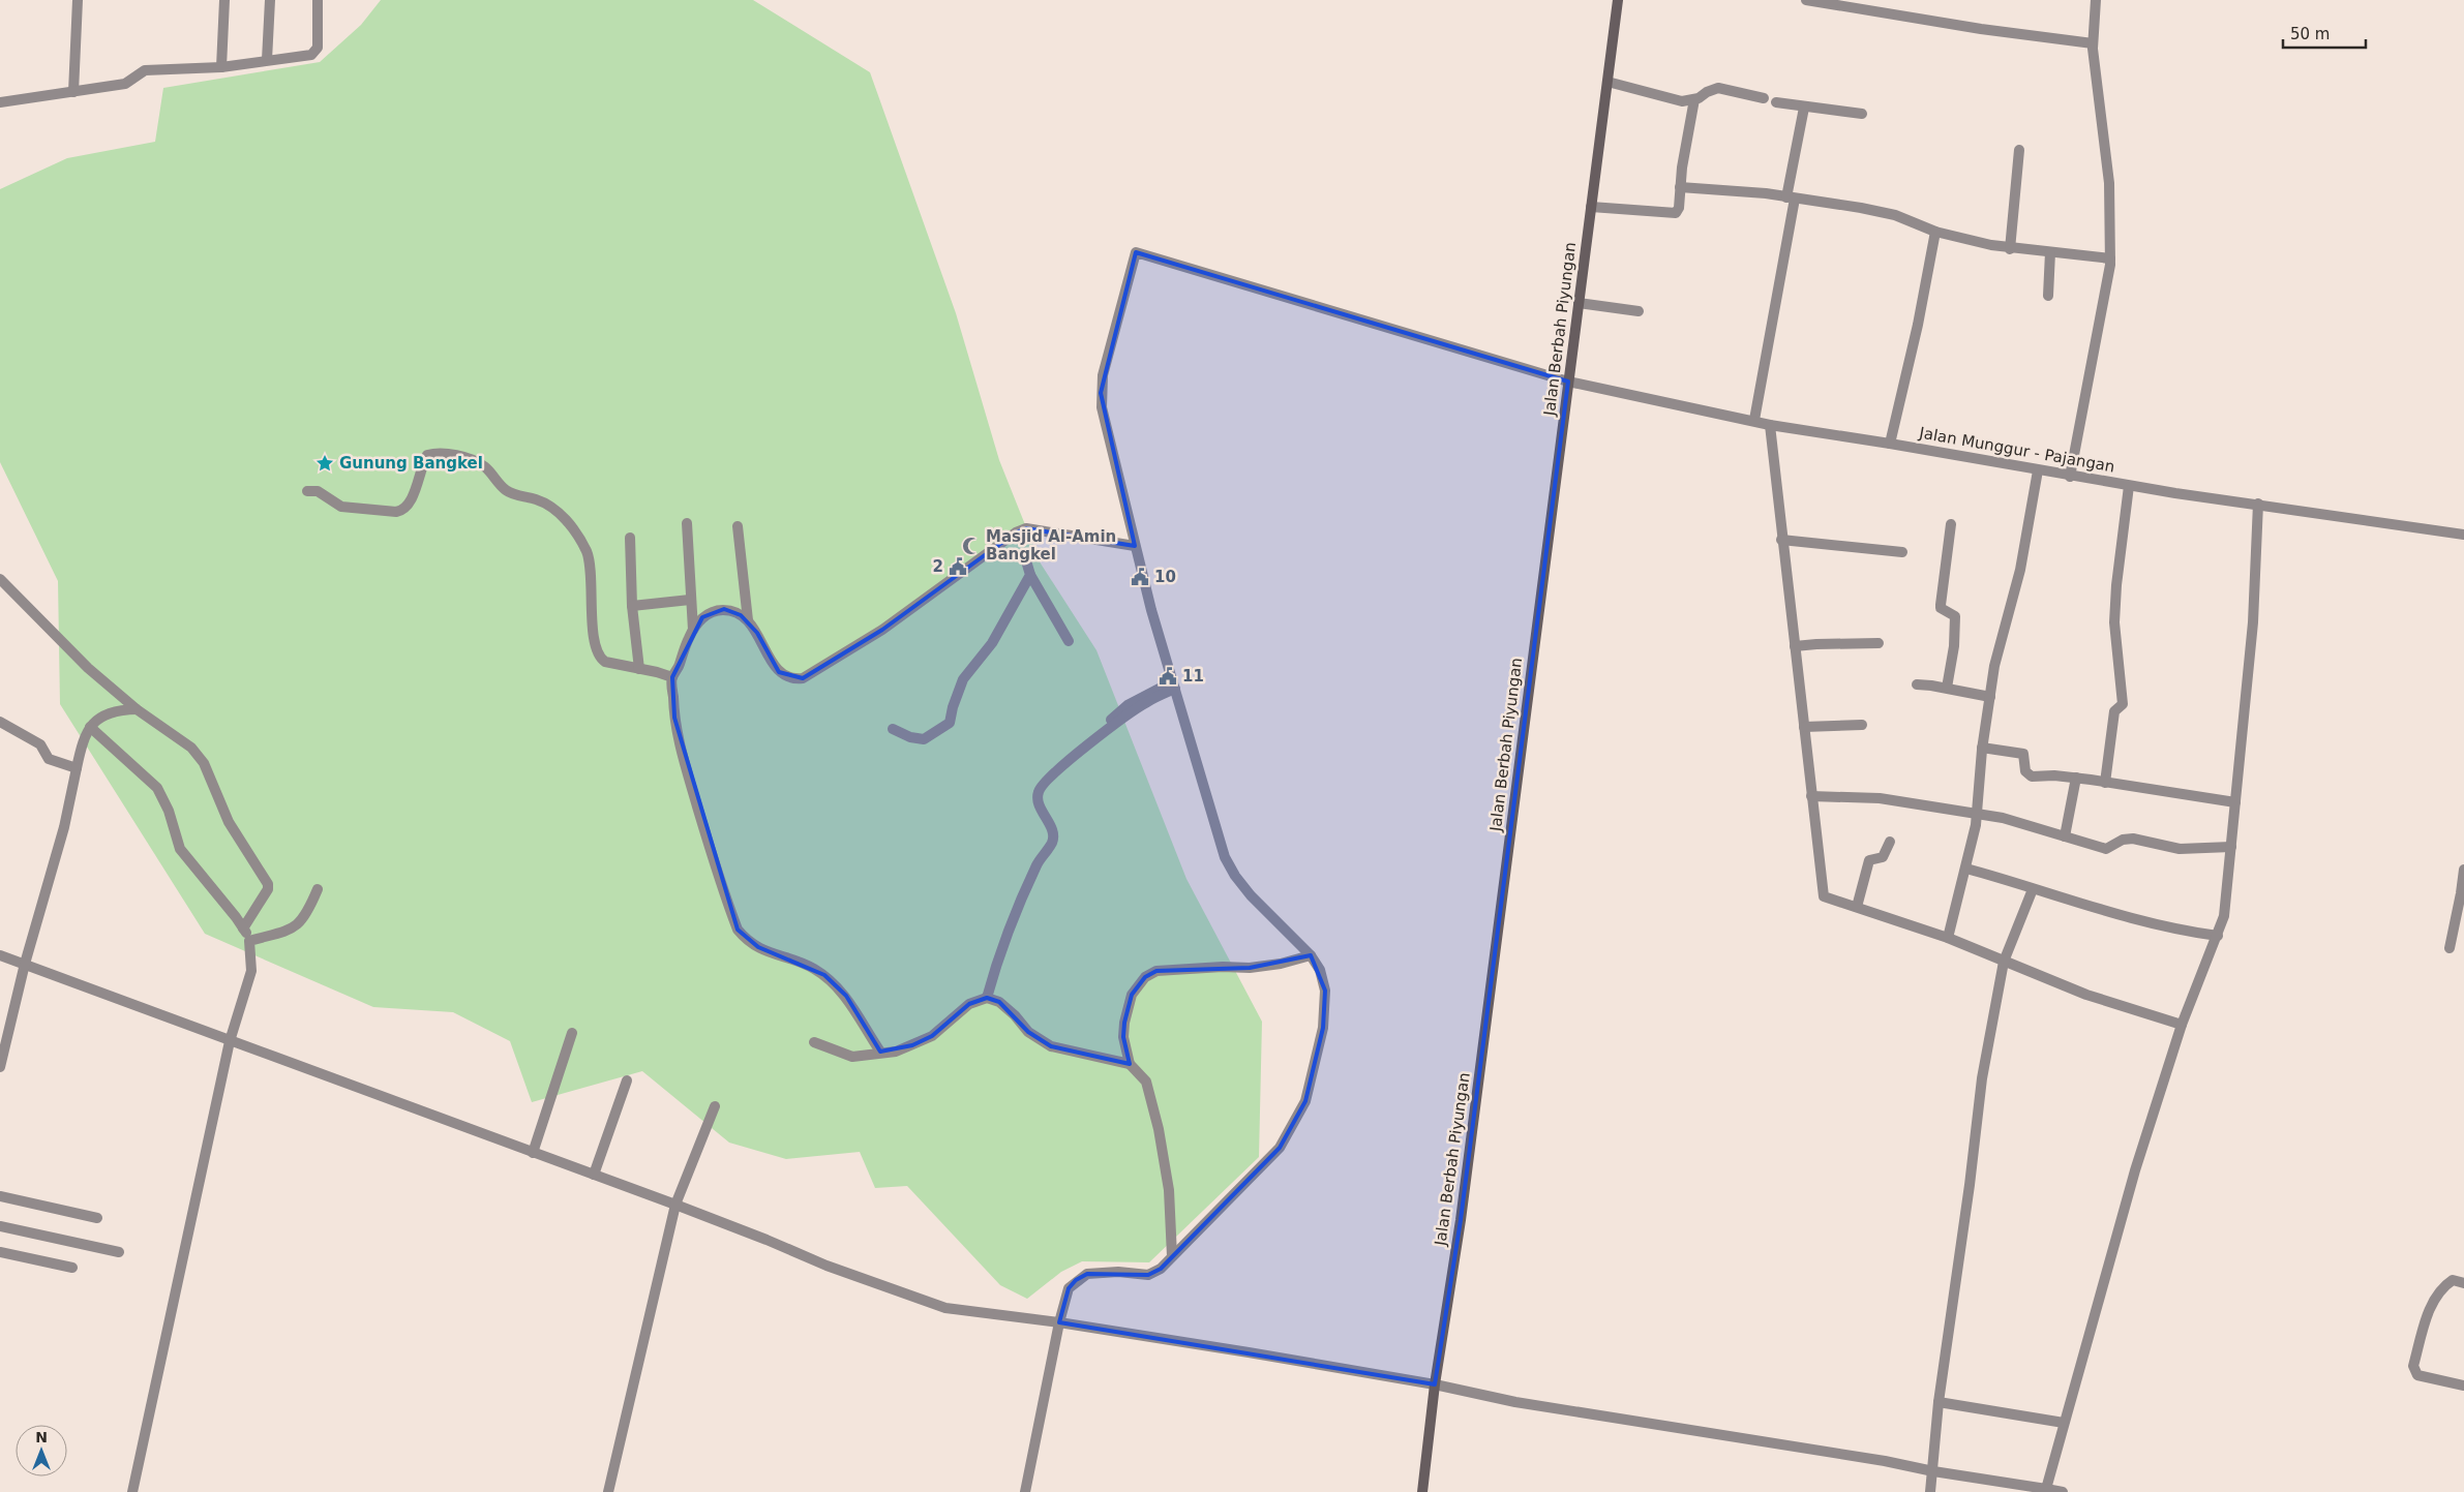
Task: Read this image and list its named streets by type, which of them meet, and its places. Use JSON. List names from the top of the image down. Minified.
{"streets":{"street":["Jalan Berbah Piyungan","Jalan Munggur - Pajangan"]},"crossings":[["Jalan Berbah Piyungan","Jalan Munggur - Pajangan"]],"places":{"place":["Gunung Bangkel"],"mosque":["Masjid Al-Amin Bangkel"],"public building":["2","10","11"]},"scale_bar":"50 m","north":"top"}
